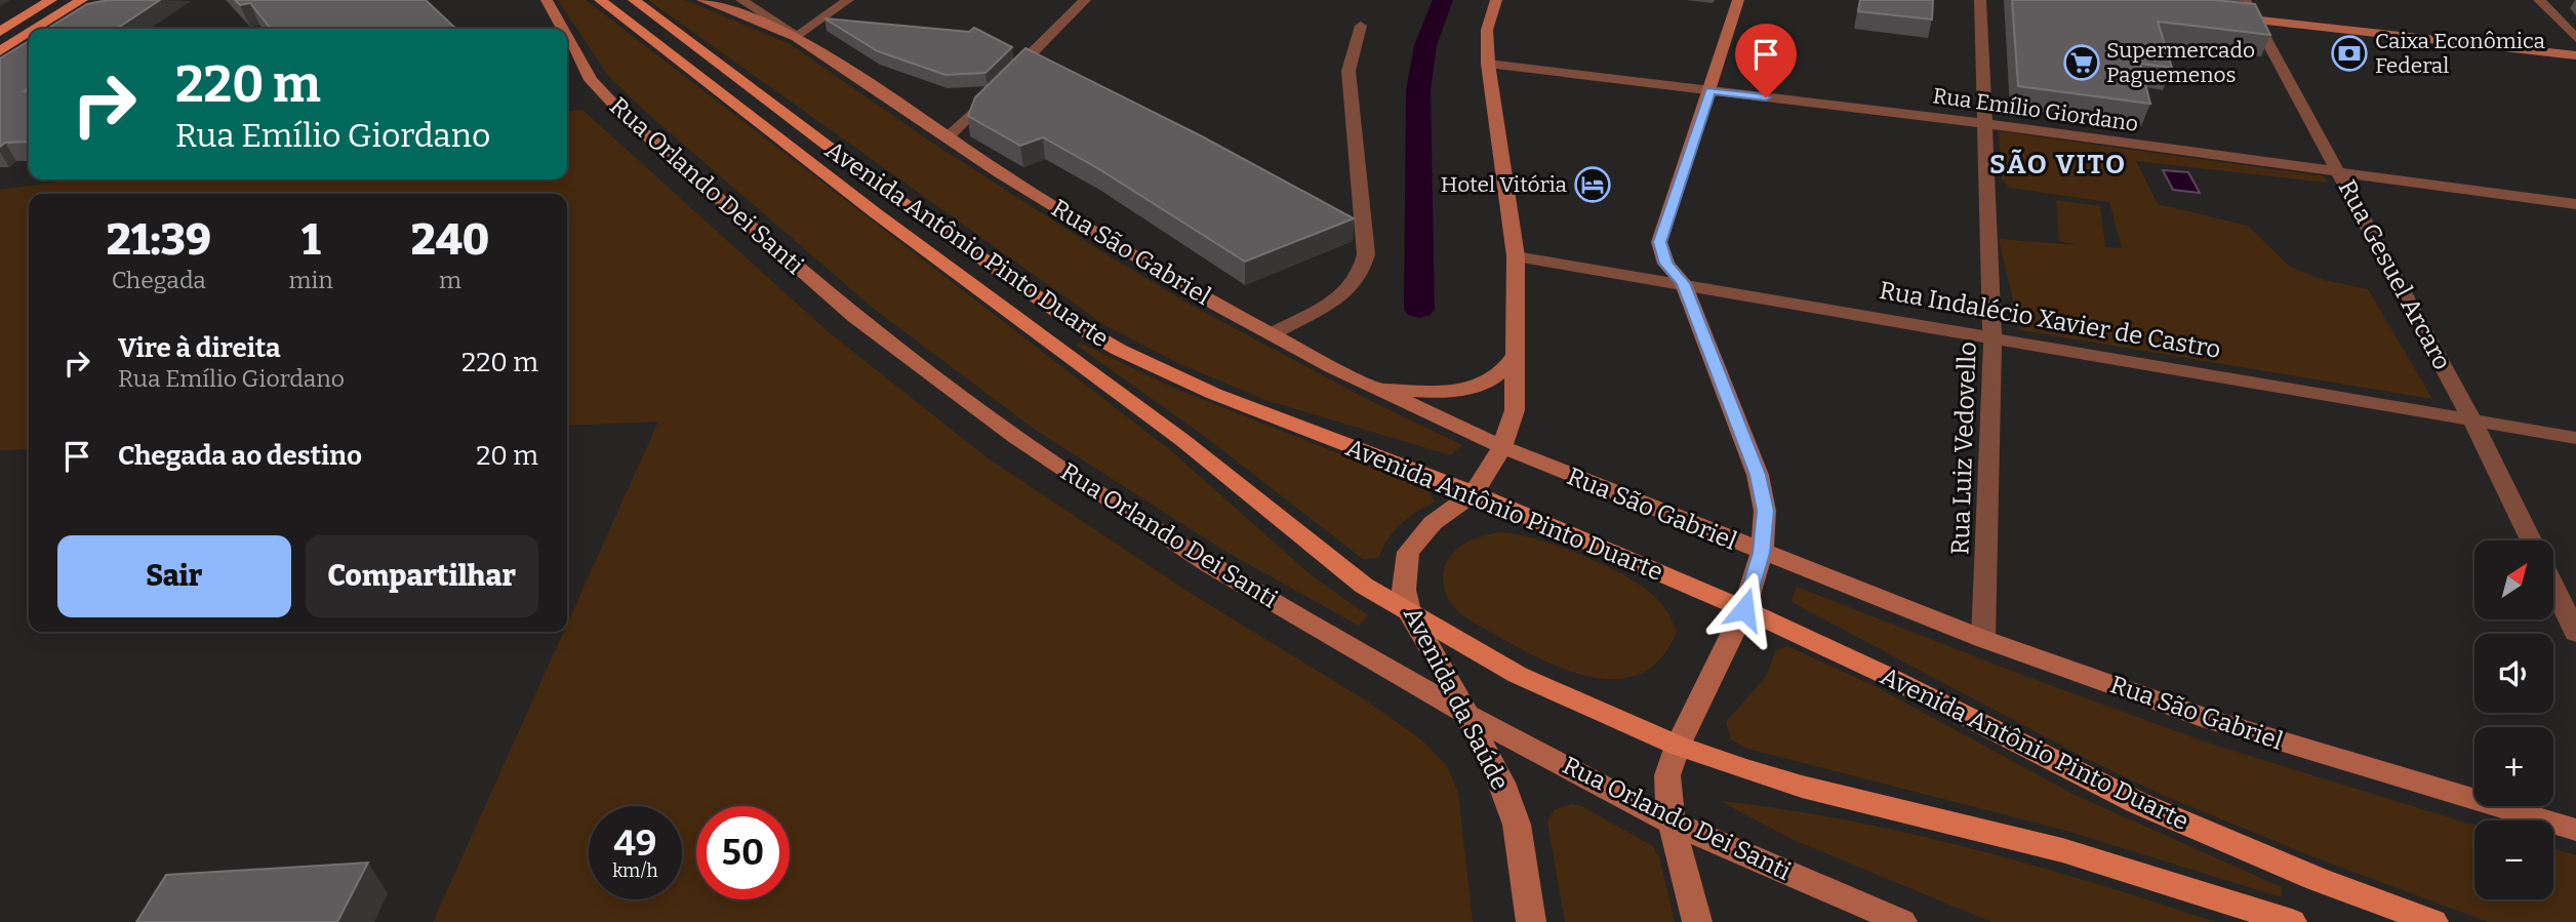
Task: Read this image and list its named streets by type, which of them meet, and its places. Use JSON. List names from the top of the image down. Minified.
{"streets":{"main road":["Rua Orlando Dei Santi","Avenida Antônio Pinto Duarte","Rua São Gabriel","Avenida da Saúde"],"street":["Rua Emílio Giordano","Rua Gesuel Arcaro","Rua Indalécio Xavier de Castro","Rua Luiz Vedovello"]},"crossings":[["Rua Emílio Giordano","Rua Gesuel Arcaro"],["Rua Emílio Giordano","Rua Luiz Vedovello"],["Rua Emílio Giordano","Avenida da Saúde"],["Rua Orlando Dei Santi","Avenida da Saúde"],["Avenida Antônio Pinto Duarte","Avenida da Saúde"],["Rua São Gabriel","Rua Luiz Vedovello"],["Rua São Gabriel","Avenida da Saúde"],["Rua Gesuel Arcaro","Rua Indalécio Xavier de Castro"],["Rua Indalécio Xavier de Castro","Rua Luiz Vedovello"],["Rua Indalécio Xavier de Castro","Avenida da Saúde"]],"districts":["SÃO VITO"],"places":{"bank":["Caixa Econômica Federal"],"supermarket":["Supermercado Paguemenos"],"hotel":["Hotel Vitória"]},"north":"top right","page":{"turn":["220 m","Rua Emílio Giordano"],"eta":["21:39","Chegada","1","min","240","m"],"list":[{"name":"Vire à direita","note":"Rua Emílio Giordano","value":"220 m"},{"name":"Chegada ao destino","value":"20 m"}],"buttons":["Sair","Compartilhar"],"map_buttons":["+","−"],"speed":"49 km/h","limit":"50"}}
